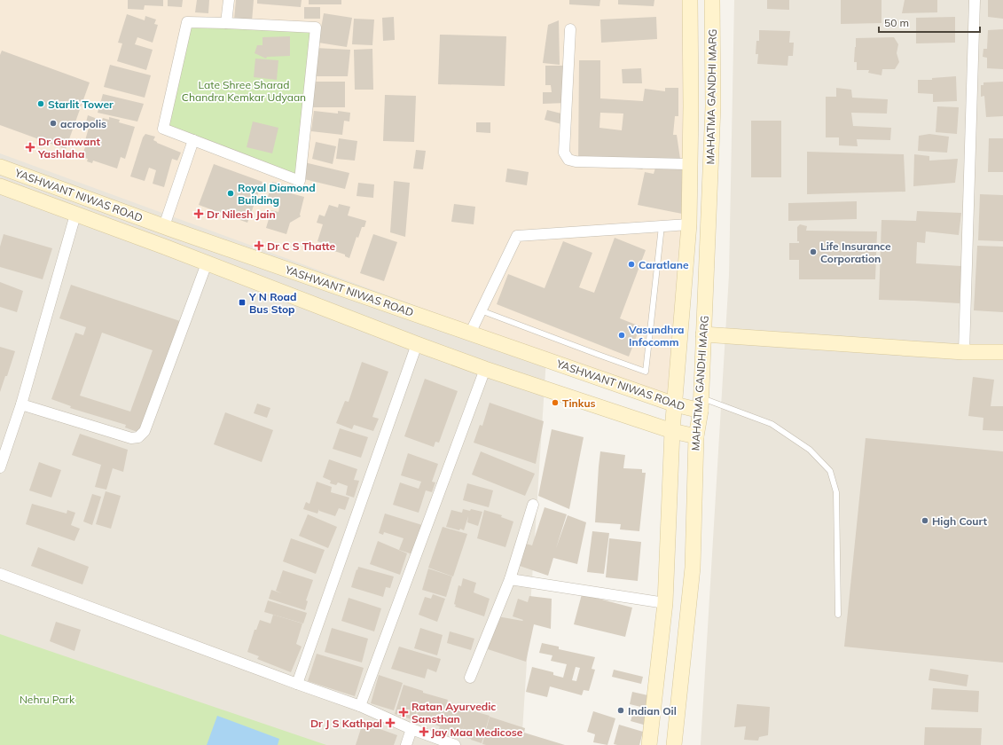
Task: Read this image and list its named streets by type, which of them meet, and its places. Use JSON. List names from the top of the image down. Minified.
{"streets":{"main road":["MAHATMA GANDHI MARG","YASHWANT NIWAS ROAD"]},"crossings":[["MAHATMA GANDHI MARG","YASHWANT NIWAS ROAD"]],"parks":["Late Shree Sharad Chandra Kemkar Udyaan","Nehru Park"],"places":{"other":["Starlit Tower","acropolis","Royal Diamond Building","Life Insurance Corporation","Caratlane","Vasundhra Infocomm","Tinkus","High Court","Indian Oil"],"health":["Dr Gunwant Yashlaha","Dr Nilesh Jain","Dr C S Thatte","Ratan Ayurvedic Sansthan","Dr J S Kathpal","Jay Maa Medicose"],"transit":["Y N Road Bus Stop"]},"scale_bar":"50 m"}
